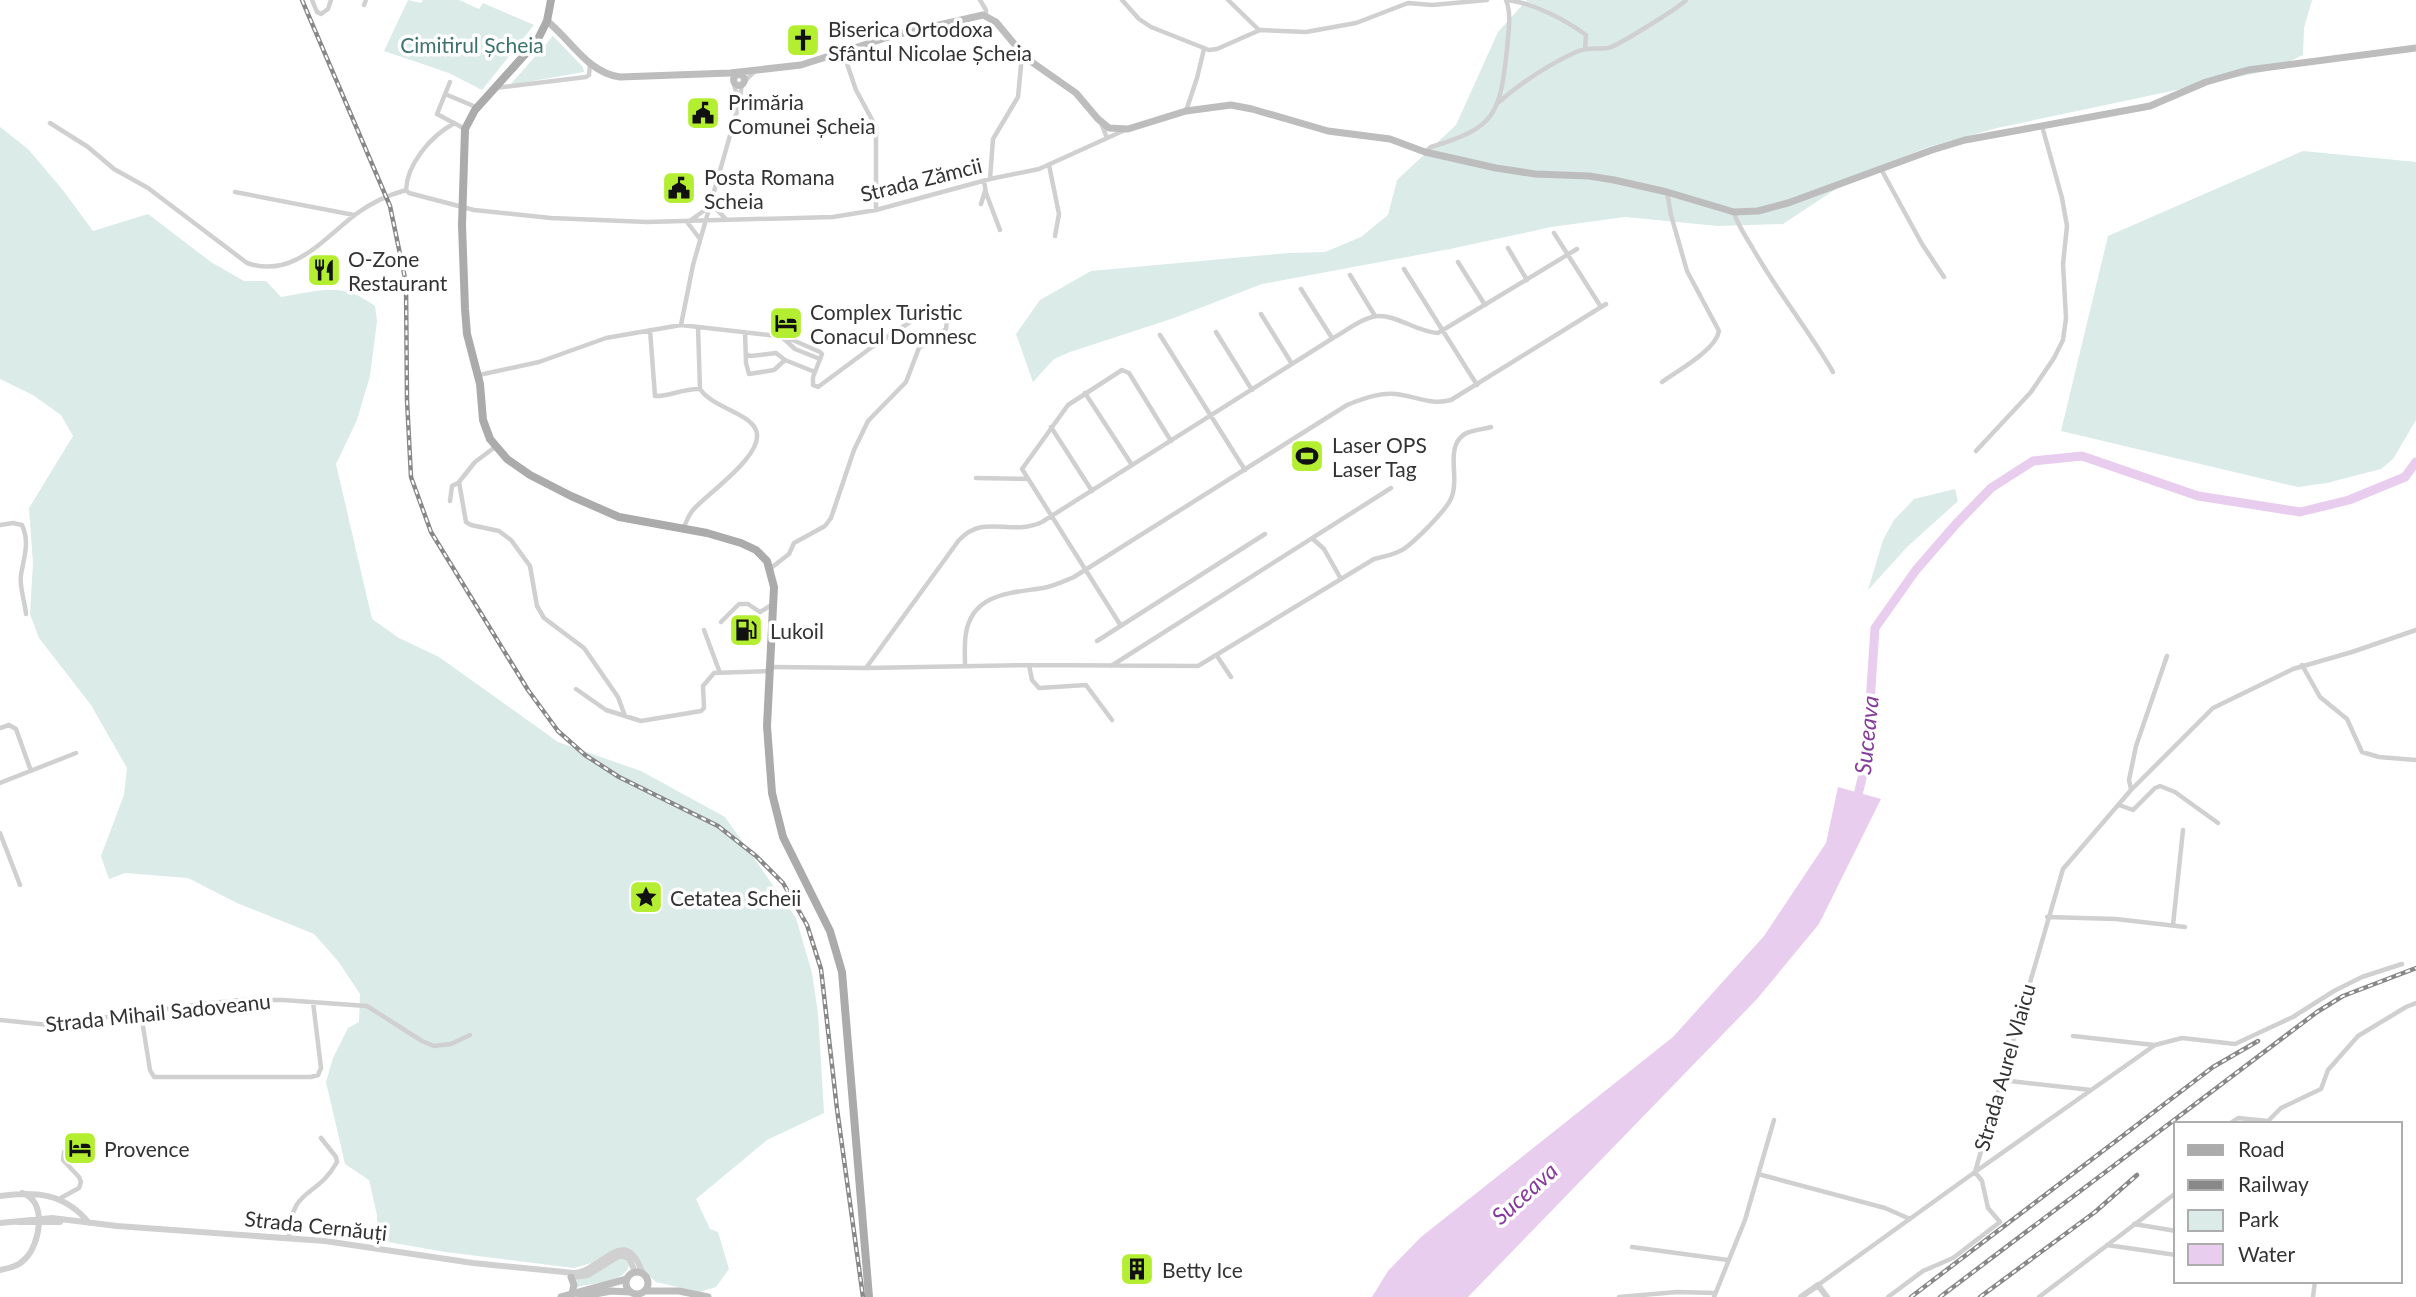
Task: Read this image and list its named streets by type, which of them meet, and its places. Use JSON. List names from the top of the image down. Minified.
{"streets":{"main road":["Strada Zămcii","Strada Cernăuți"],"street":["Strada Mihail Sadoveanu","Strada Aurel Vlaicu"]},"water":["Suceava"],"parks":["Cimitirul Șcheia"],"places":{"church":["Biserica Ortodoxa Sfântul Nicolae Șcheia"],"public building":["Primăria Comunei Șcheia","Posta Romana Scheia"],"restaurant":["O-Zone Restaurant"],"hotel":["Complex Turistic Conacul Domnesc","Provence"],"sports":["Laser OPS Laser Tag"],"fuel station":["Lukoil"],"place":["Cetatea Scheii"],"building":["Betty Ice"]},"legend":["Road","Railway","Park","Water"]}
